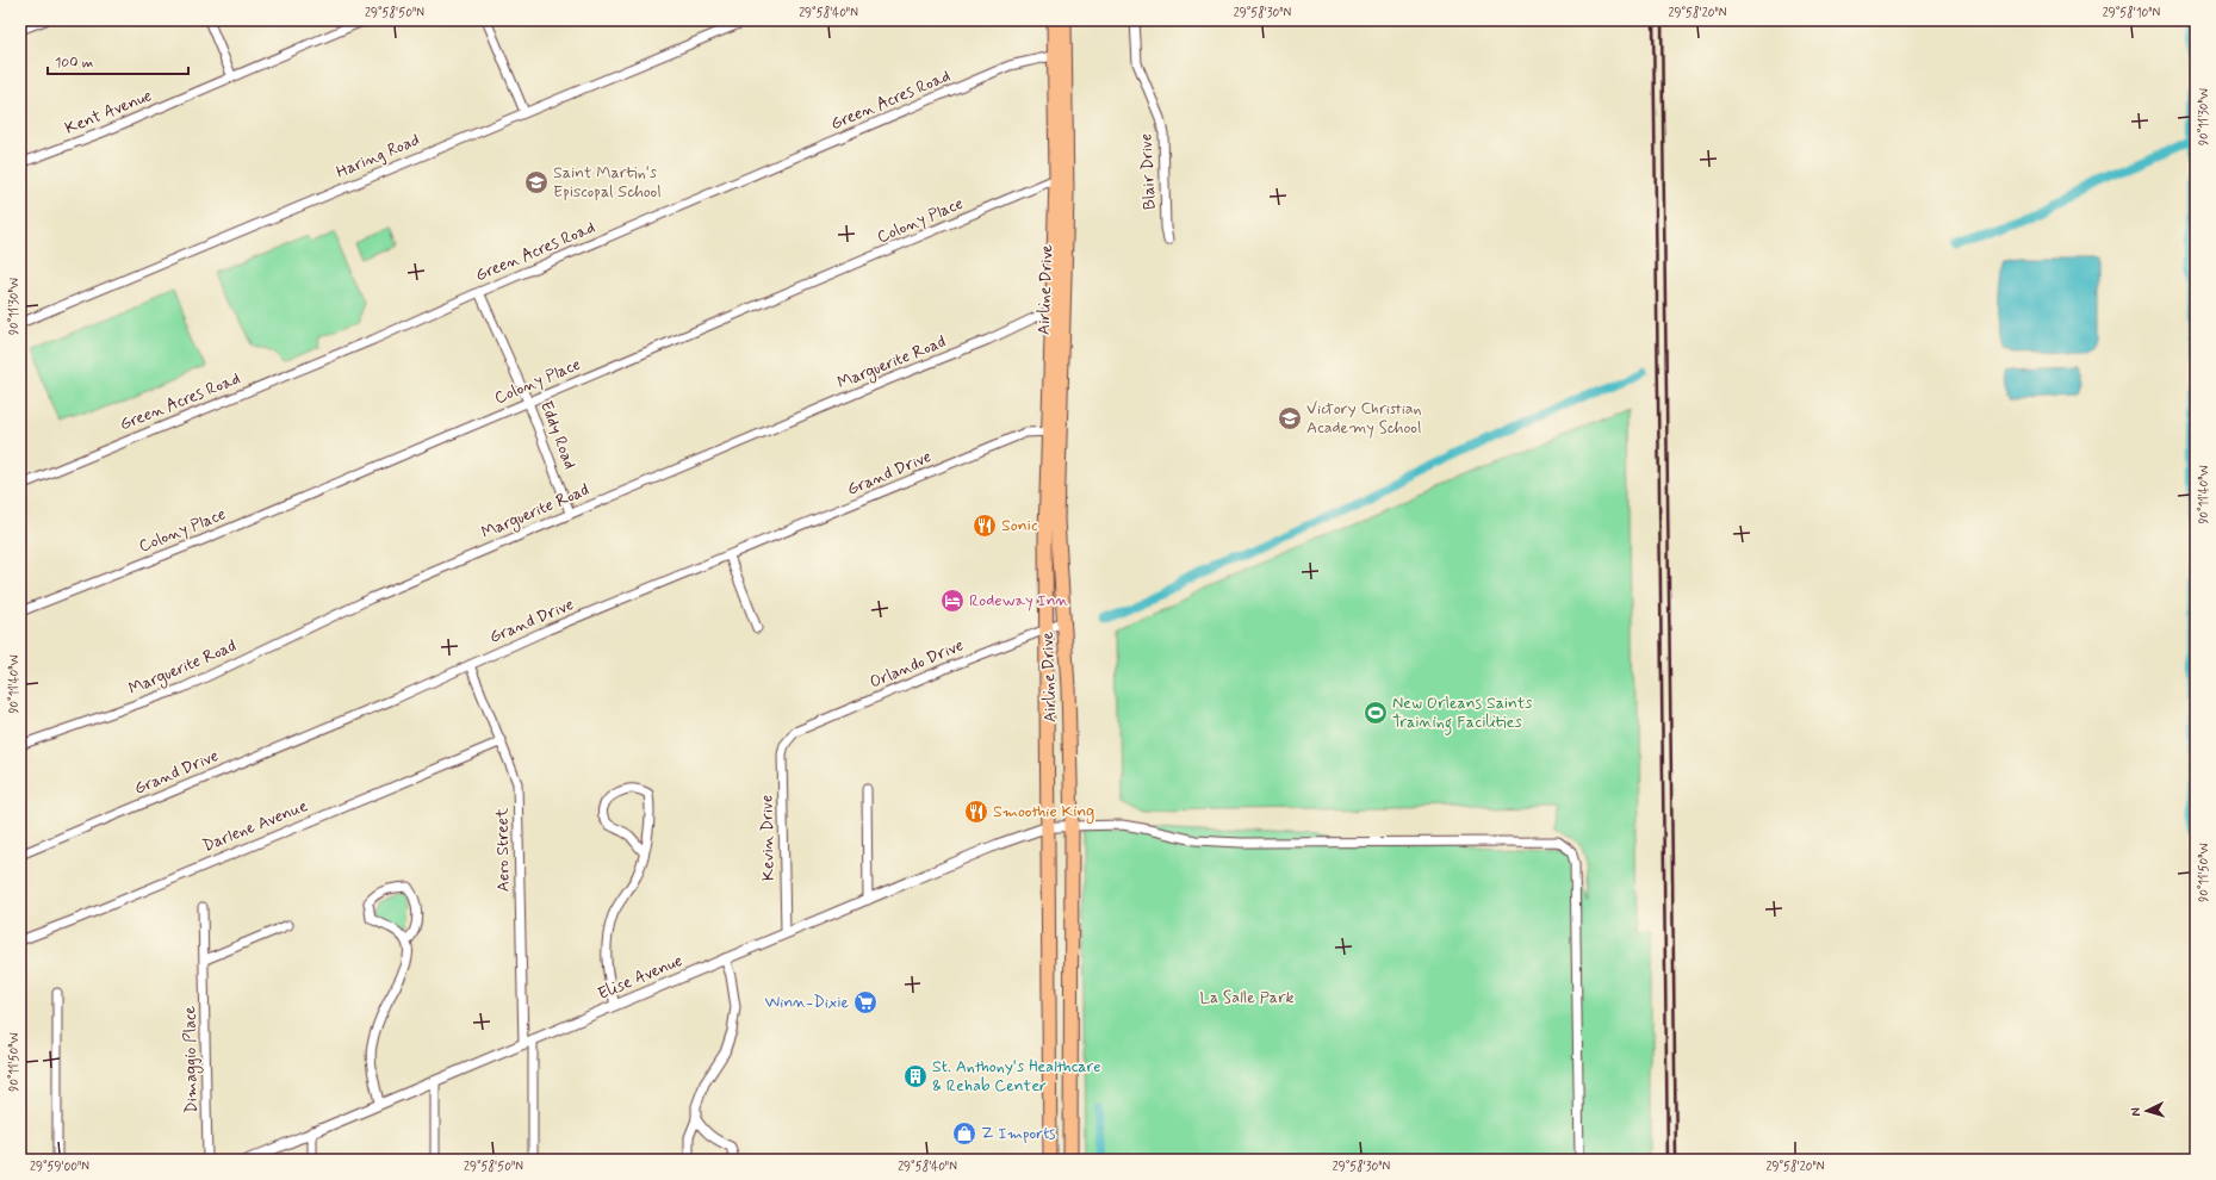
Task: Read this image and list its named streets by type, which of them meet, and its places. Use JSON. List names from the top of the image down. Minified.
{"streets":{"highway":["Airline Drive"],"street":["Green Acres Road","Kent Avenue","Haring Road","Blair Drive","Colony Place","Marguerite Road","Eddy Road","Grand Drive","Orlando Drive","Darlene Avenue","Kevin Drive","Aero Street","Elise Avenue","Dimaggio Place"]},"crossings":[["Green Acres Road","Airline Drive"],["Green Acres Road","Eddy Road"],["Colony Place","Airline Drive"],["Colony Place","Eddy Road"],["Airline Drive","Marguerite Road"],["Airline Drive","Grand Drive"],["Airline Drive","Orlando Drive"],["Airline Drive","Elise Avenue"],["Marguerite Road","Eddy Road"],["Grand Drive","Aero Street"],["Orlando Drive","Kevin Drive"],["Darlene Avenue","Aero Street"],["Kevin Drive","Elise Avenue"],["Aero Street","Elise Avenue"]],"parks":["La Salle Park"],"places":{"school or university":["Saint Martin's Episcopal School","Victory Christian Academy School"],"restaurant":["Sonic","Smoothie King"],"hotel":["Rodeway Inn"],"sports":["New Orleans Saints Training Facilities"],"supermarket":["Winn-Dixie"],"building":["St. Anthony's Healthcare & Rehab Center"],"shop":["Z Imports"]},"scale_bar":"100 m","north":"left","coordinates":["29°58'50\"N","29°58'40\"N","29°58'30\"N","29°58'20\"N","29°58'10\"N","90°11'30\"W","90°11'40\"W","90°11'50\"W","29°59'00\"N"]}
